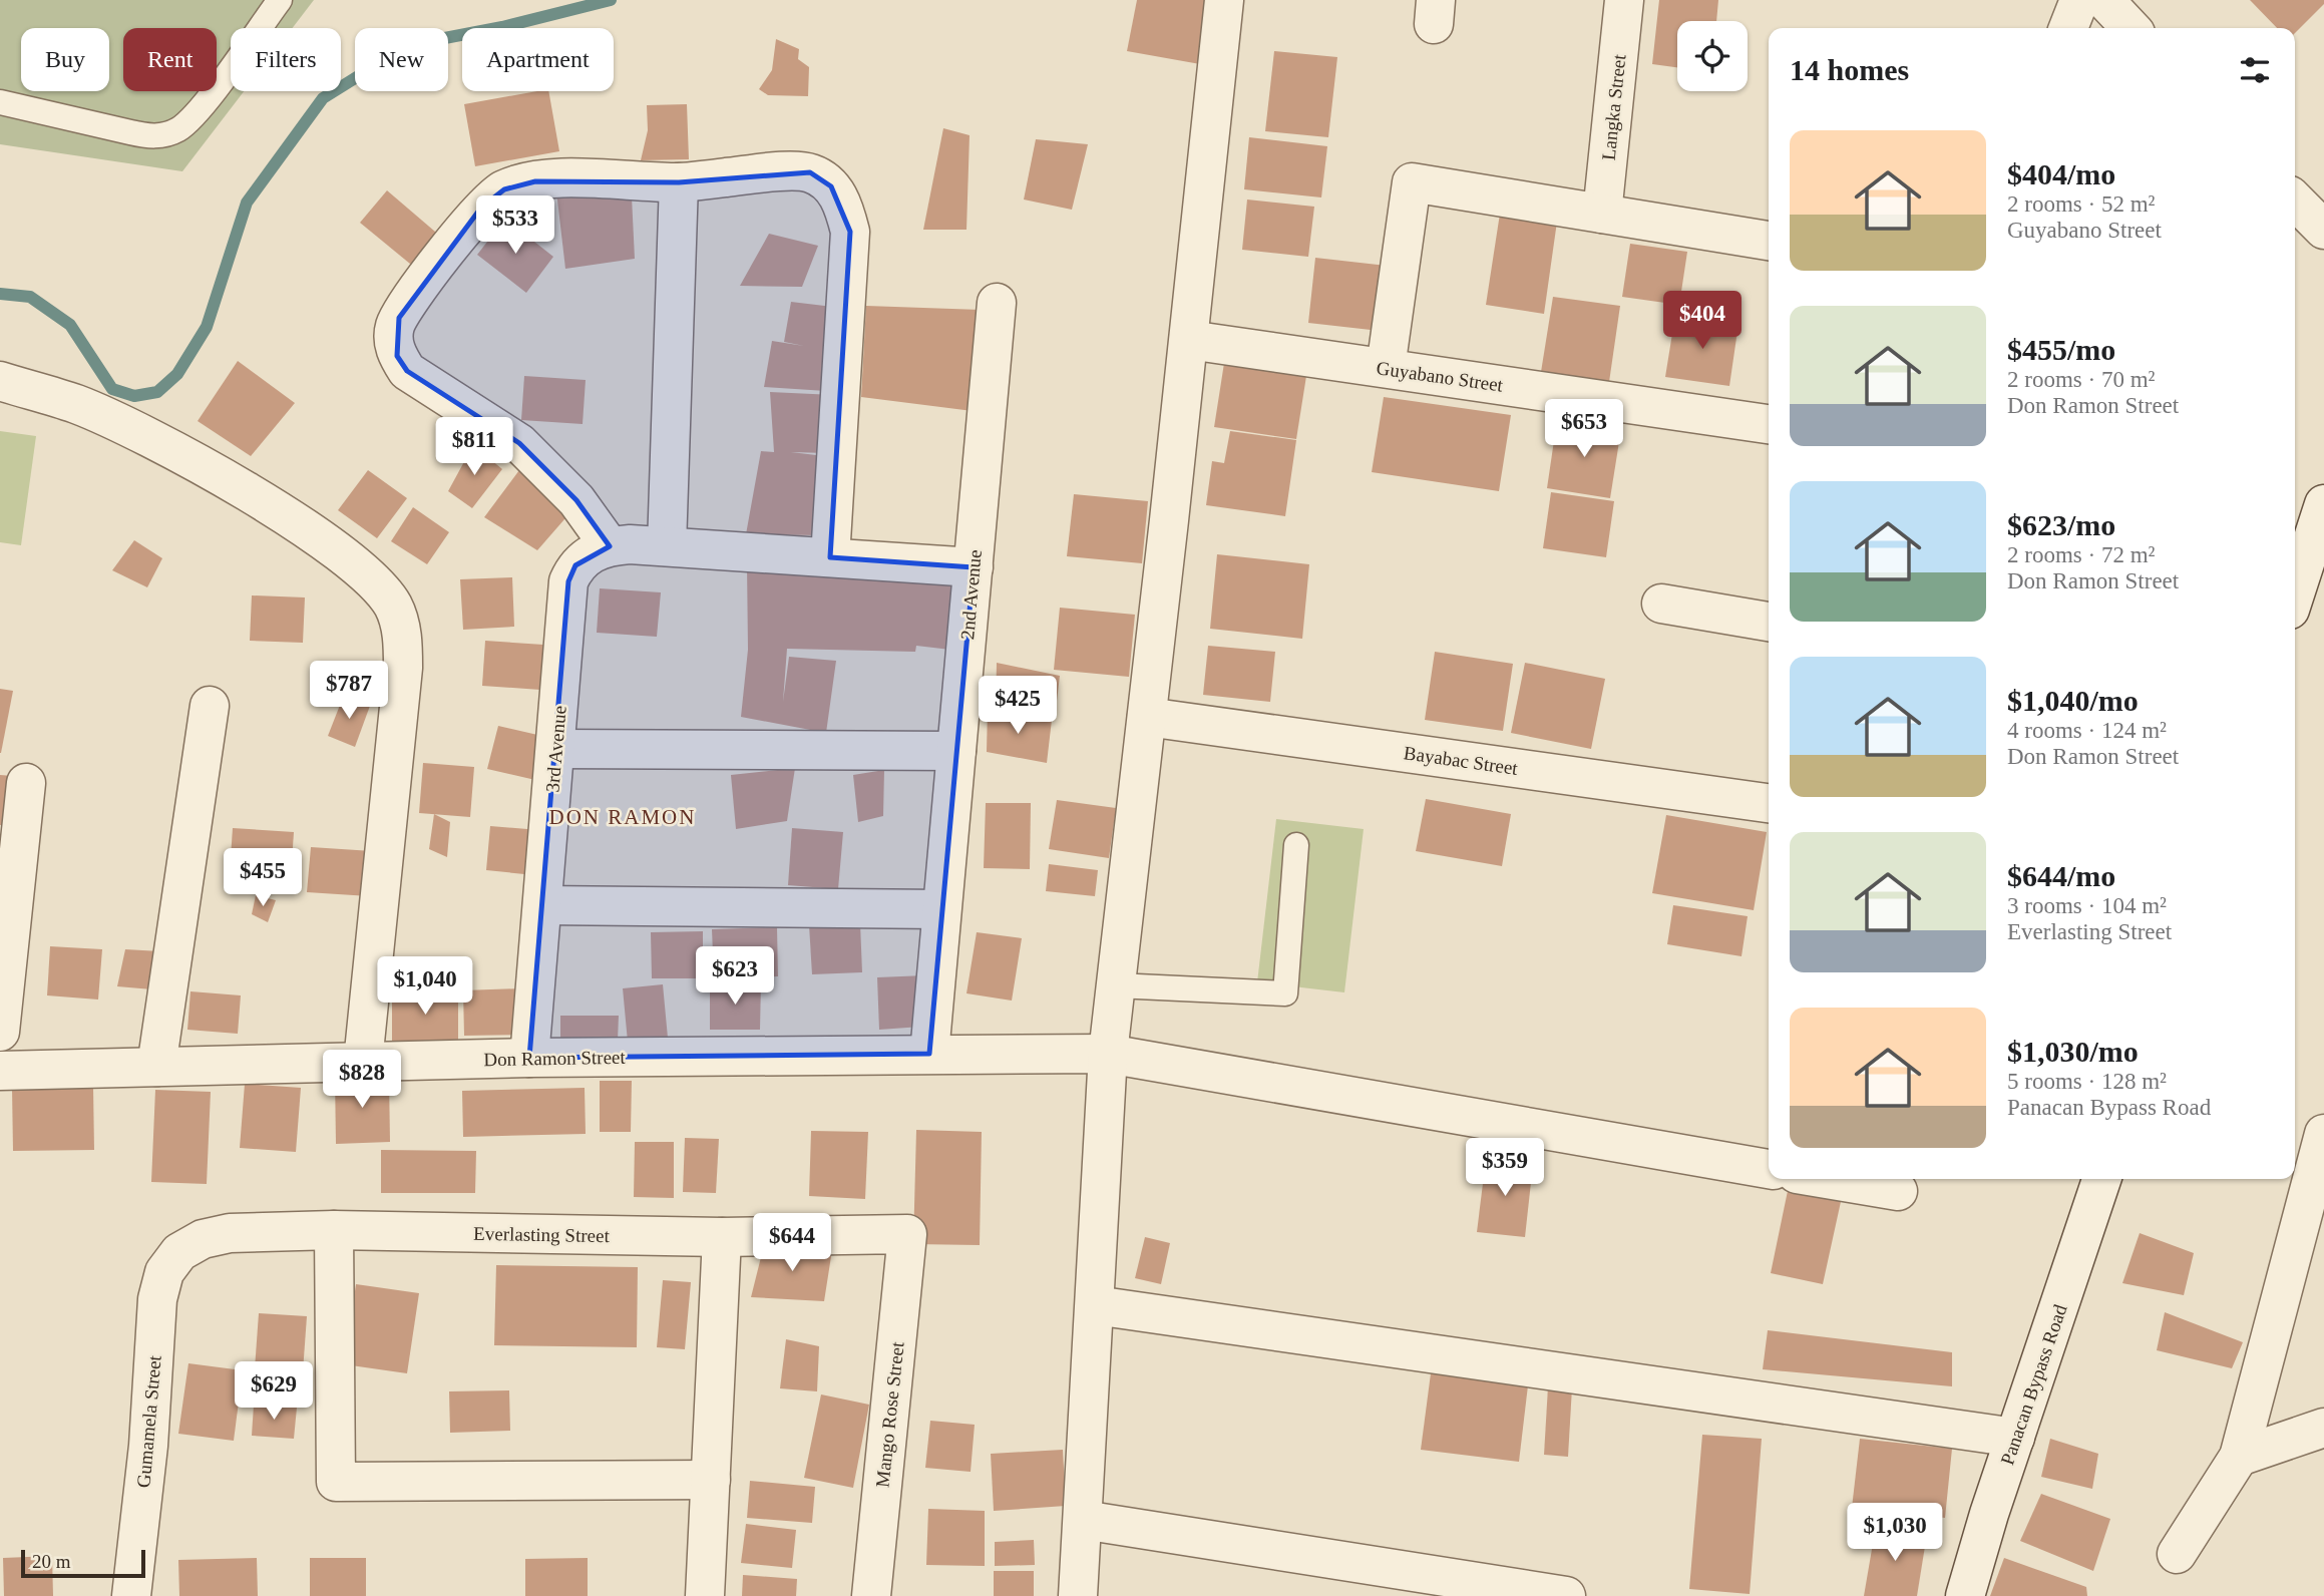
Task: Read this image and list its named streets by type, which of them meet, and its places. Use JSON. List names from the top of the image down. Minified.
{"streets":{"street":["Langka Street","Guyabano Street","2nd Avenue","3rd Avenue","Bayabac Street","Don Ramon Street","Everlasting Street","Panacan Bypass Road","Mango Rose Street","Gumamela Street"]},"crossings":[["2nd Avenue","Don Ramon Street"],["3rd Avenue","Don Ramon Street"],["Everlasting Street","Mango Rose Street"],["Everlasting Street","Gumamela Street"]],"districts":["DON RAMON"],"scale_bar":"20 m","page":{"chip":["Buy","Rent","Filters","New","Apartment"],"heading":"14 homes","list":[{"name":"$404/mo","note":"2 rooms · 52 m² · Guyabano Street"},{"name":"$455/mo","note":"2 rooms · 70 m² · Don Ramon Street"},{"name":"$623/mo","note":"2 rooms · 72 m² · Don Ramon Street"},{"name":"$1,040/mo","note":"4 rooms · 124 m² · Don Ramon Street"},{"name":"$644/mo","note":"3 rooms · 104 m² · Everlasting Street"},{"name":"$1,030/mo","note":"5 rooms · 128 m² · Panacan Bypass Road"}],"price":["$533","$404","$653","$811","$787","$425","$455","$623","$1,040","$828","$359","$644","$629","$1,030"],"scale":"20 m"}}
